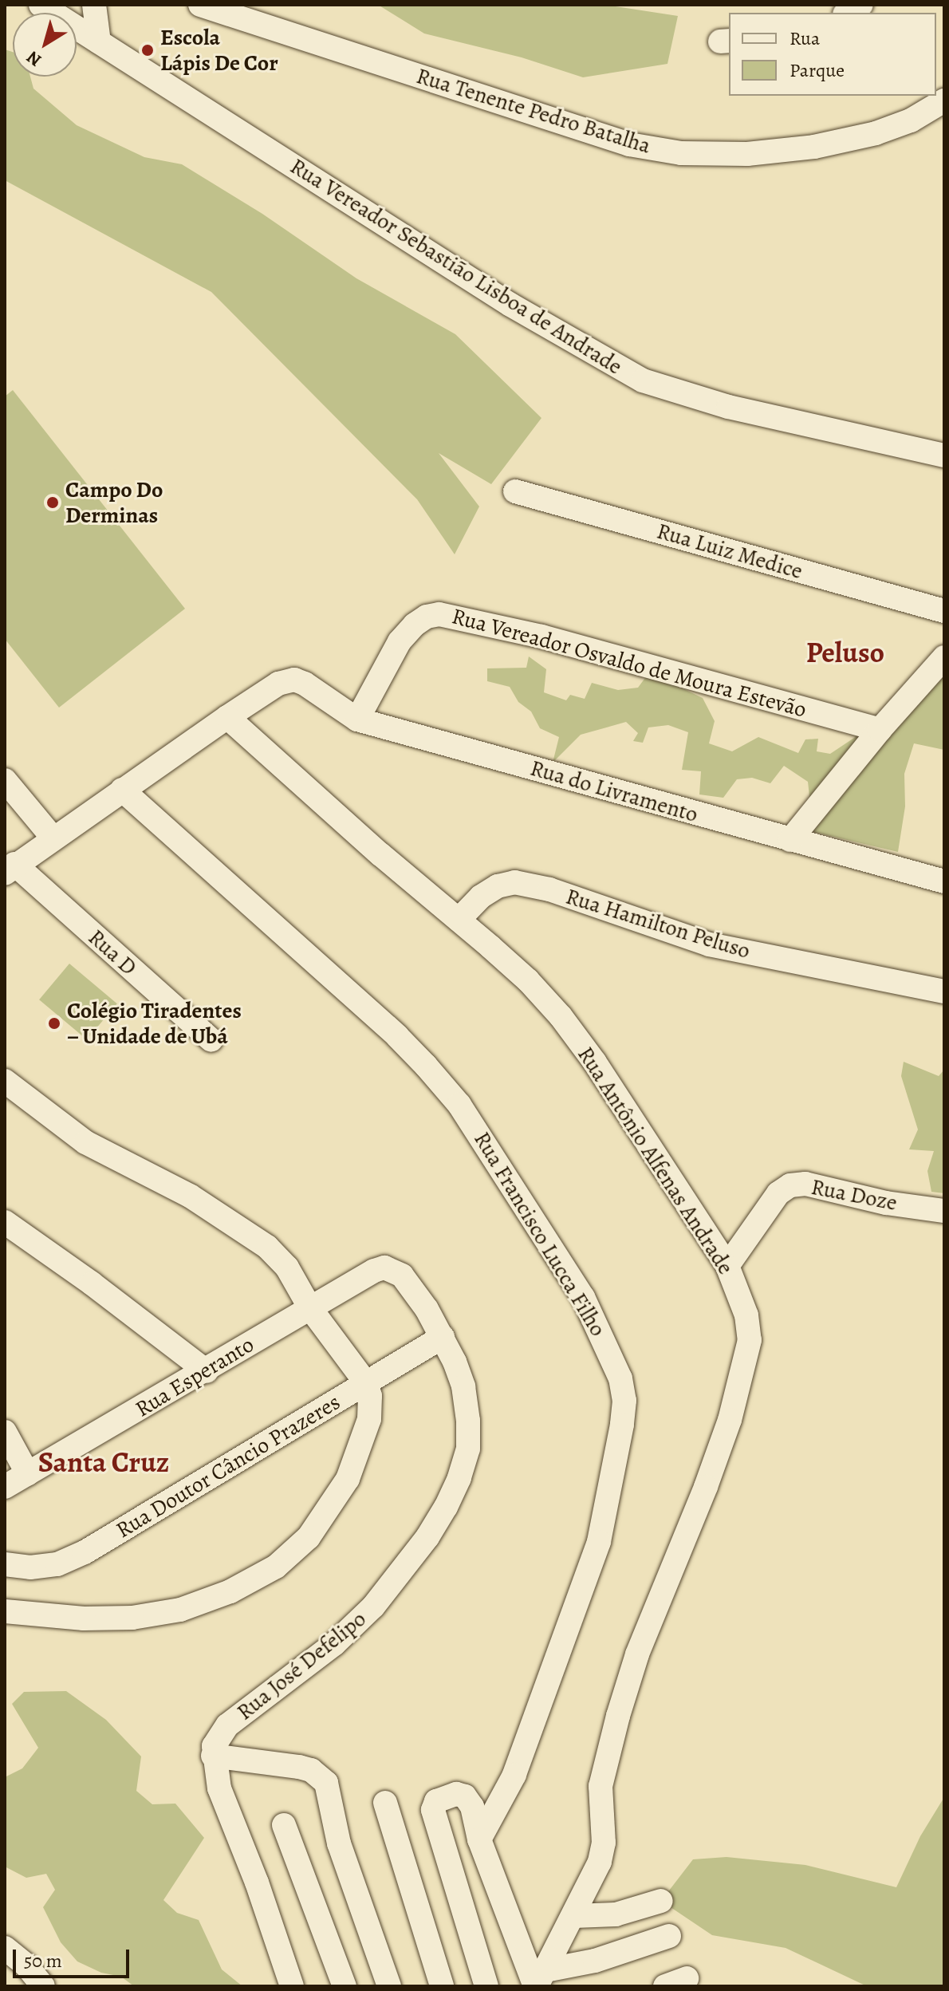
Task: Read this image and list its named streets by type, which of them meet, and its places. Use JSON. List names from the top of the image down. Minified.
{"streets":{"street":["Rua Tenente Pedro Batalha","Rua Vereador Sebastião Lisboa de Andrade","Rua Luiz Medice","Rua Vereador Osvaldo de Moura Estevão","Rua do Livramento","Rua Hamilton Peluso","Rua D","Rua Antônio Alfenas Andrade","Rua Doze","Rua Francisco Lucca Filho","Rua Esperanto","Rua Doutor Câncio Prazeres","Rua José Defelipo"]},"crossings":[["Rua Vereador Osvaldo de Moura Estevão","Rua do Livramento"],["Rua do Livramento","Rua Antônio Alfenas Andrade"],["Rua Hamilton Peluso","Rua Antônio Alfenas Andrade"],["Rua Antônio Alfenas Andrade","Rua Doze"],["Rua Esperanto","Rua José Defelipo"],["Rua Doutor Câncio Prazeres","Rua José Defelipo"]],"districts":["Peluso","Santa Cruz"],"places":["Escola Lápis De Cor","Campo Do Derminas","Colégio Tiradentes – Unidade de Ubá"],"legend":["Rua","Parque"],"scale_bar":"50 m","north":"bottom left"}
